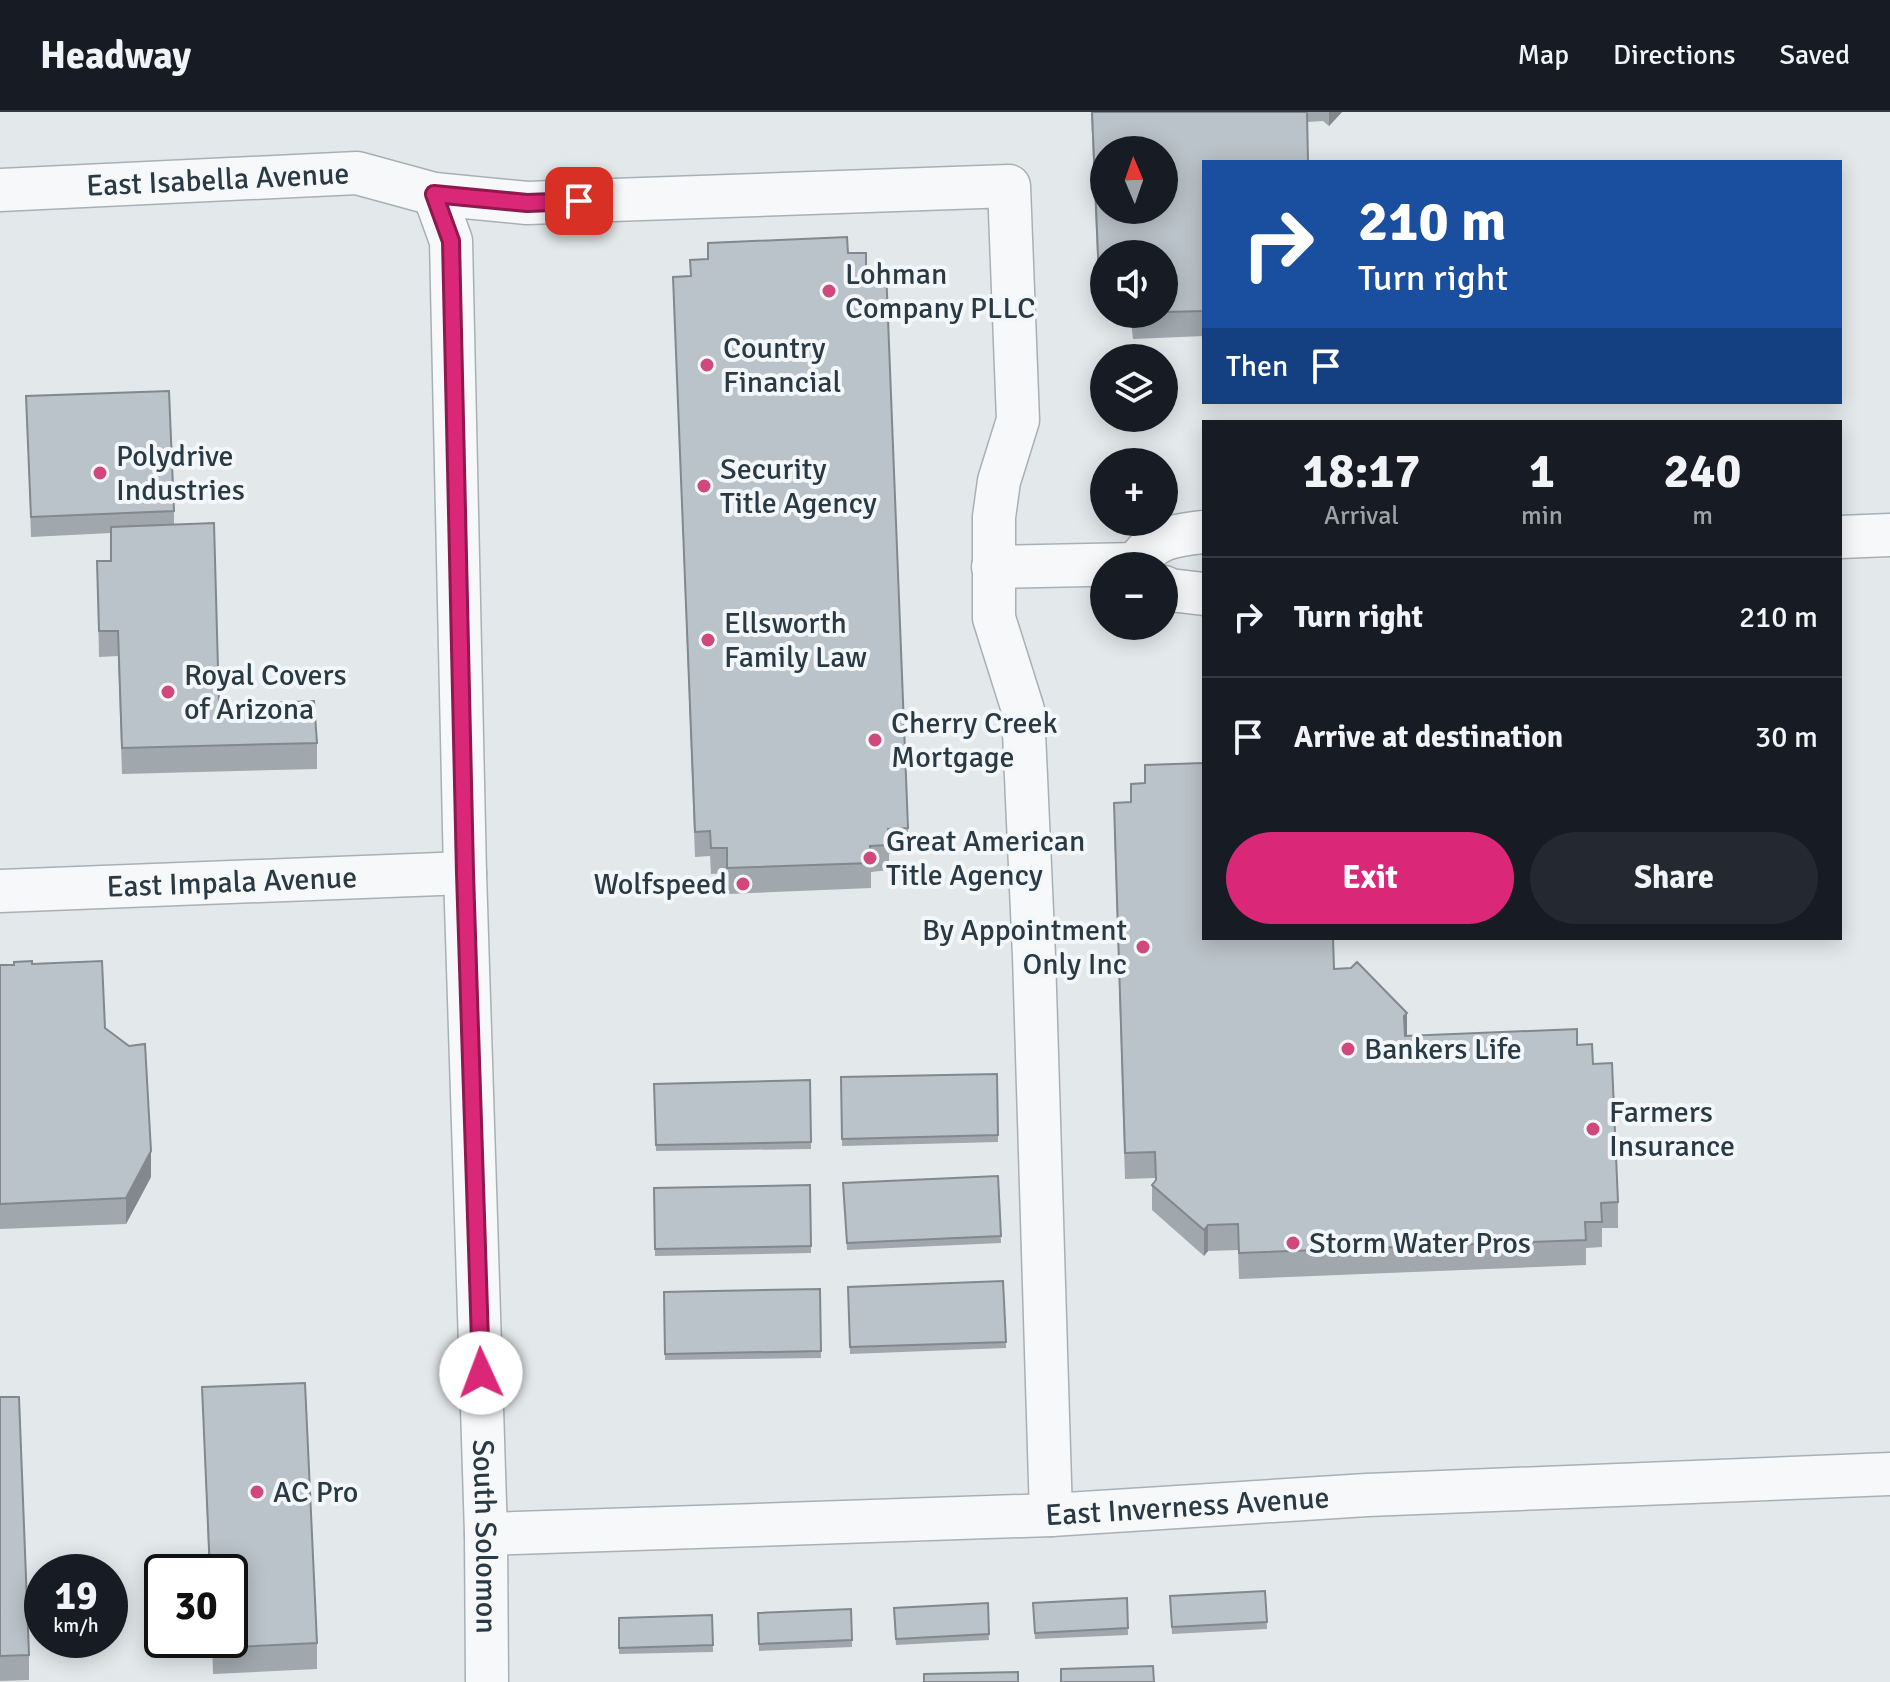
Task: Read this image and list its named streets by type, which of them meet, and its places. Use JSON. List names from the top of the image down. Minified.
{"streets":{"street":["East Isabella Avenue","East Impala Avenue","East Inverness Avenue","South Solomon"]},"crossings":[["East Isabella Avenue","South Solomon"],["East Impala Avenue","South Solomon"],["East Inverness Avenue","South Solomon"]],"places":["Lohman Company PLLC","Country Financial","Polydrive Industries","Security Title Agency","Ellsworth Family Law","Royal Covers of Arizona","Cherry Creek Mortgage","Great American Title Agency","Wolfspeed","By Appointment Only Inc","Bankers Life","Farmers Insurance","Storm Water Pros","AC Pro"],"north":"top","page":{"header":"Headway","nav":["Map","Directions","Saved"],"map_buttons":["+","−"],"turn":["210 m","Turn right"],"then":"Then","eta":["18:17","Arrival","1","min","240","m"],"list":[{"name":"Turn right","value":"210 m"},{"name":"Arrive at destination","value":"30 m"}],"buttons":["Exit","Share"],"speed":"19 km/h","limit":"30"}}
